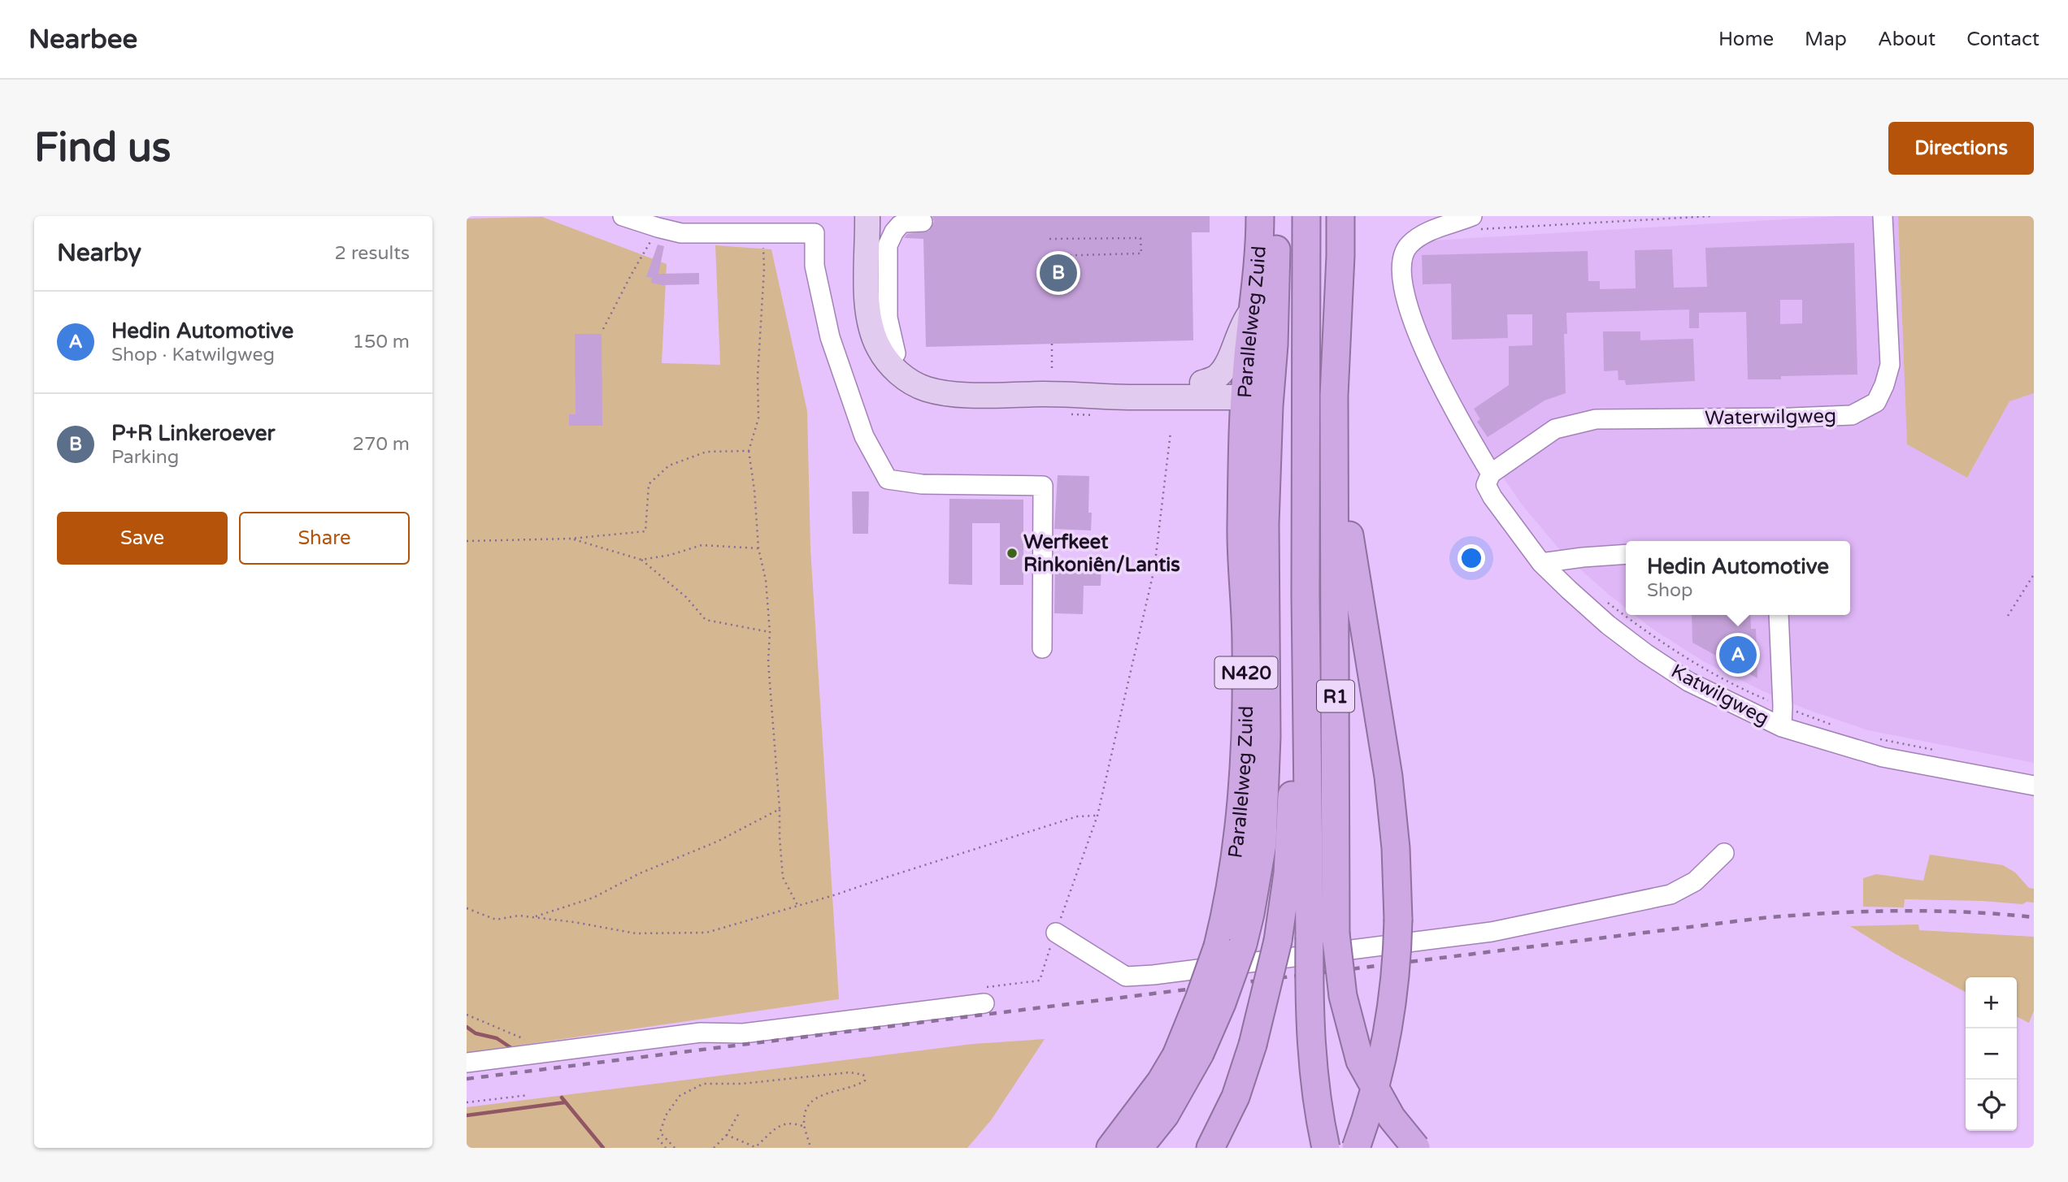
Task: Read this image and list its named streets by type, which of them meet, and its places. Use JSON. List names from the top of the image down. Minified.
{"streets":{"highway":["Parallelweg Zuid","N420","R1"],"street":["Waterwilgweg","Katwilgweg"]},"crossings":[["Parallelweg Zuid","N420"],["Waterwilgweg","Katwilgweg"]],"places":["Werfkeet Rinkoniên/Lantis"],"page":{"header":"Nearbee","nav":["Home","Map","About","Contact"],"buttons":["Directions",["Save","Share"]],"title":"Find us","heading":["Nearby","2 results"],"pins":["B","A"],"list":[{"mark":"A","name":"Hedin Automotive","note":"Shop · Katwilgweg","value":"150 m"},{"mark":"B","name":"P+R Linkeroever","note":"Parking","value":"270 m"}],"popup":["Hedin Automotive","Shop"],"map_buttons":["+","−"]}}
